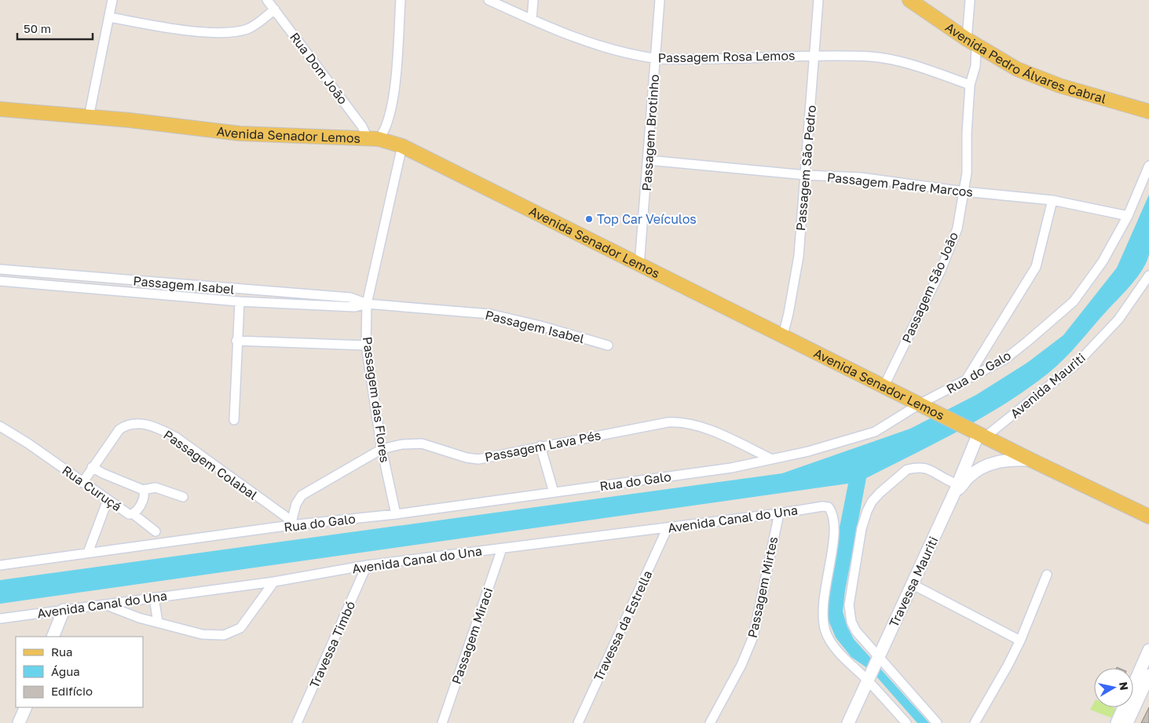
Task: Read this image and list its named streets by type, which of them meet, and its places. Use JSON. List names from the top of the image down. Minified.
{"streets":{"main road":["Avenida Pedro Álvares Cabral","Avenida Senador Lemos","Travessa Mauriti"],"street":["Passagem Rosa Lemos","Rua Dom João","Passagem Brotinho","Passagem São Pedro","Passagem Padre Marcos","Passagem Isabel","Passagem São João","Rua do Galo","Avenida Mauriti","Passagem das Flores","Passagem Lava Pés","Passagem Colabal","Rua Curuçá","Avenida Canal do Una","Passagem Mirtes","Travessa da Estrella","Passagem Miraci","Travessa Timbó"]},"crossings":[["Passagem Rosa Lemos","Passagem Brotinho"],["Passagem Rosa Lemos","Passagem São Pedro"],["Passagem Rosa Lemos","Passagem São João"],["Avenida Pedro Álvares Cabral","Passagem São João"],["Rua Dom João","Avenida Senador Lemos"],["Passagem Brotinho","Avenida Senador Lemos"],["Passagem Brotinho","Passagem Padre Marcos"],["Avenida Senador Lemos","Passagem São Pedro"],["Avenida Senador Lemos","Passagem São João"],["Avenida Senador Lemos","Rua do Galo"],["Avenida Senador Lemos","Avenida Mauriti"],["Avenida Senador Lemos","Passagem das Flores"],["Avenida Senador Lemos","Travessa Mauriti"],["Passagem São Pedro","Passagem Padre Marcos"],["Passagem Padre Marcos","Passagem São João"],["Passagem Padre Marcos","Rua do Galo"],["Passagem Isabel","Passagem das Flores"],["Rua do Galo","Passagem das Flores"],["Rua do Galo","Passagem Lava Pés"],["Rua do Galo","Passagem Colabal"],["Avenida Mauriti","Travessa Mauriti"],["Passagem das Flores","Passagem Lava Pés"],["Passagem Lava Pés","Passagem Colabal"],["Passagem Colabal","Rua Curuçá"],["Avenida Canal do Una","Travessa Mauriti"],["Avenida Canal do Una","Passagem Mirtes"],["Avenida Canal do Una","Travessa da Estrella"],["Avenida Canal do Una","Passagem Miraci"],["Avenida Canal do Una","Travessa Timbó"]],"places":["Top Car Veículos"],"legend":["Rua","Água","Edifício"],"scale_bar":"50 m","north":"right"}
